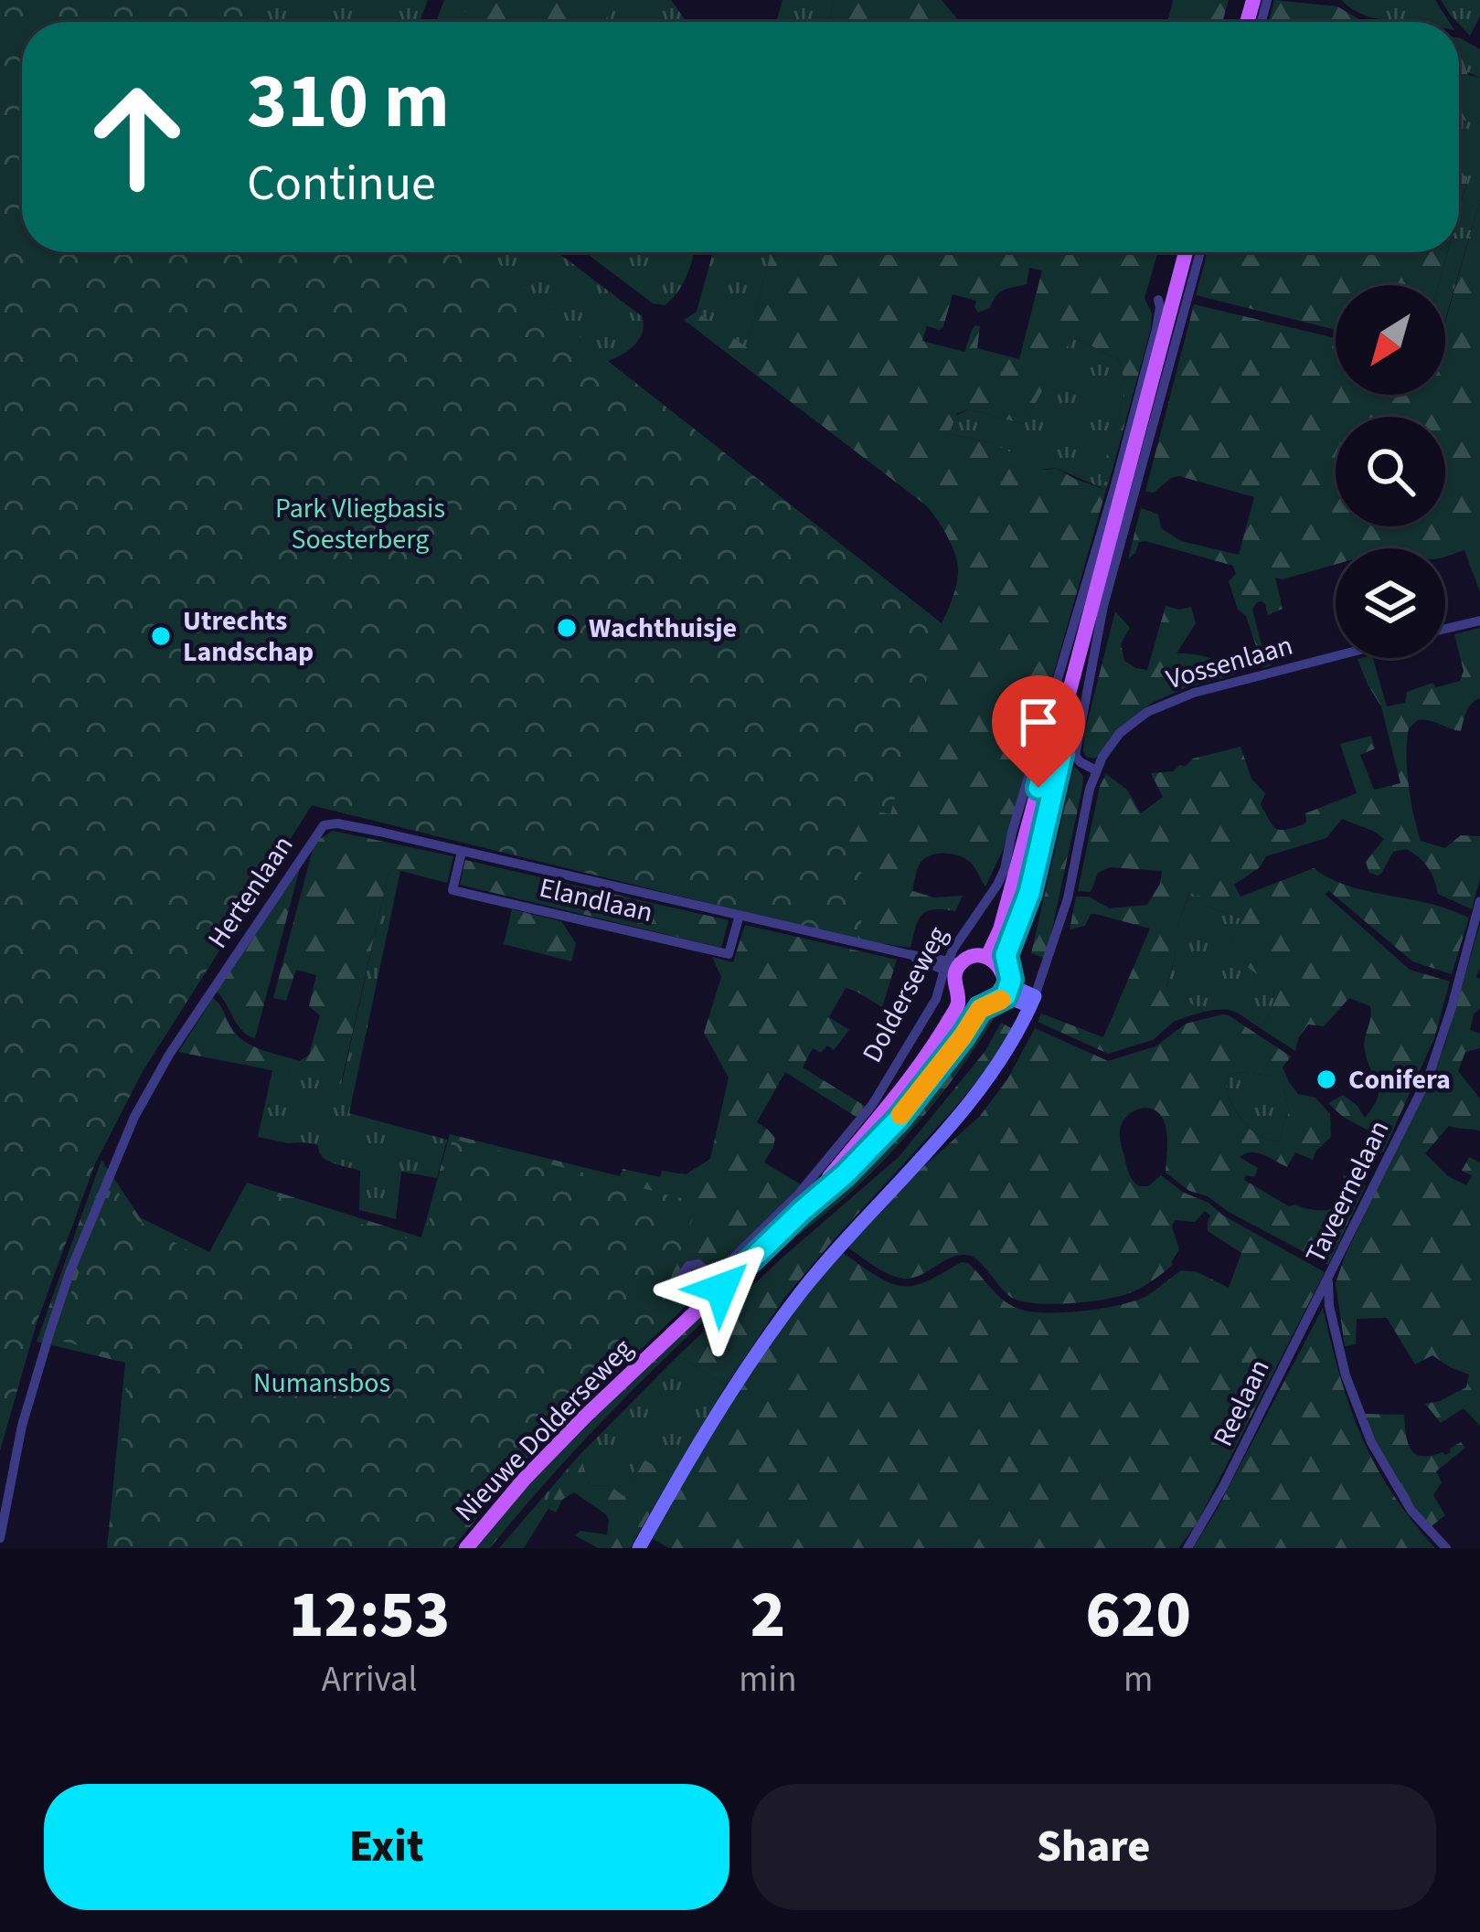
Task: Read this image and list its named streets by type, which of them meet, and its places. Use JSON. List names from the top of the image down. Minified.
{"streets":{"main road":["Dolderseweg","Nieuwe Dolderseweg"],"street":["Vossenlaan","Hertenlaan","Elandlaan","Taveernelaan","Reelaan"]},"crossings":[["Hertenlaan","Elandlaan"],["Hertenlaan","Dolderseweg"],["Hertenlaan","Nieuwe Dolderseweg"],["Dolderseweg","Nieuwe Dolderseweg"],["Taveernelaan","Reelaan"]],"parks":["Park Vliegbasis Soesterberg","Numansbos"],"places":["Wachthuisje","Utrechts Landschap","Conifera"],"north":"bottom left","page":{"turn":["310 m","Continue"],"eta":["12:53","Arrival","2","min","620","m"],"buttons":["Exit","Share"]}}
